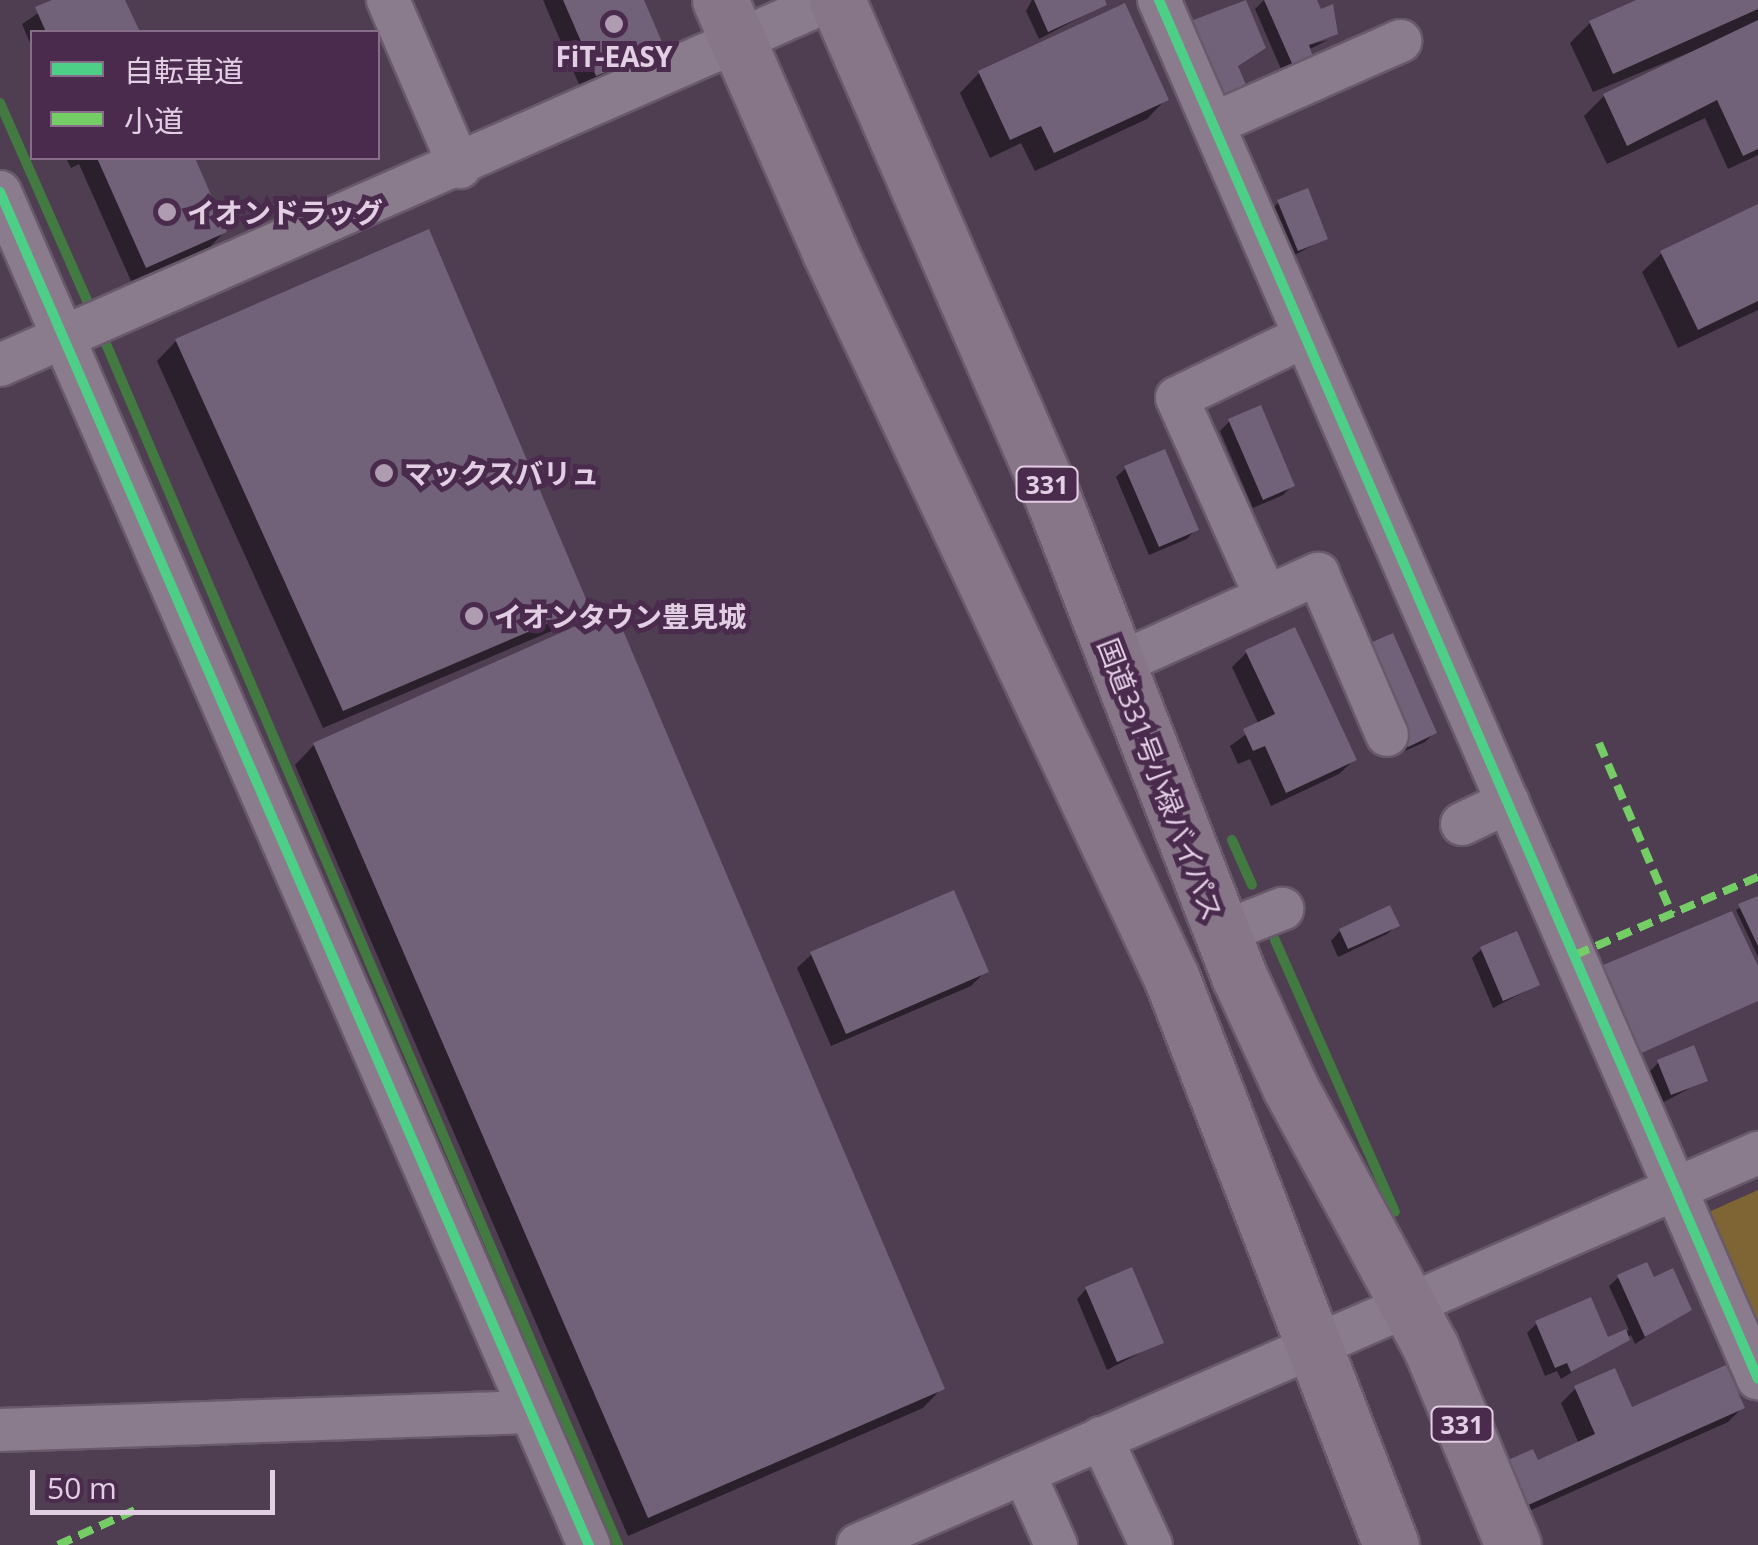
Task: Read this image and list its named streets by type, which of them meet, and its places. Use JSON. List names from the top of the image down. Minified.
{"streets":{"highway":["331","国道331号小禄バイパス"]},"places":["FiT-EASY","イオンドラッグ","マックスバリュ","イオンタウン豊見城"],"legend":["自転車道","小道"],"scale_bar":"50 m"}
